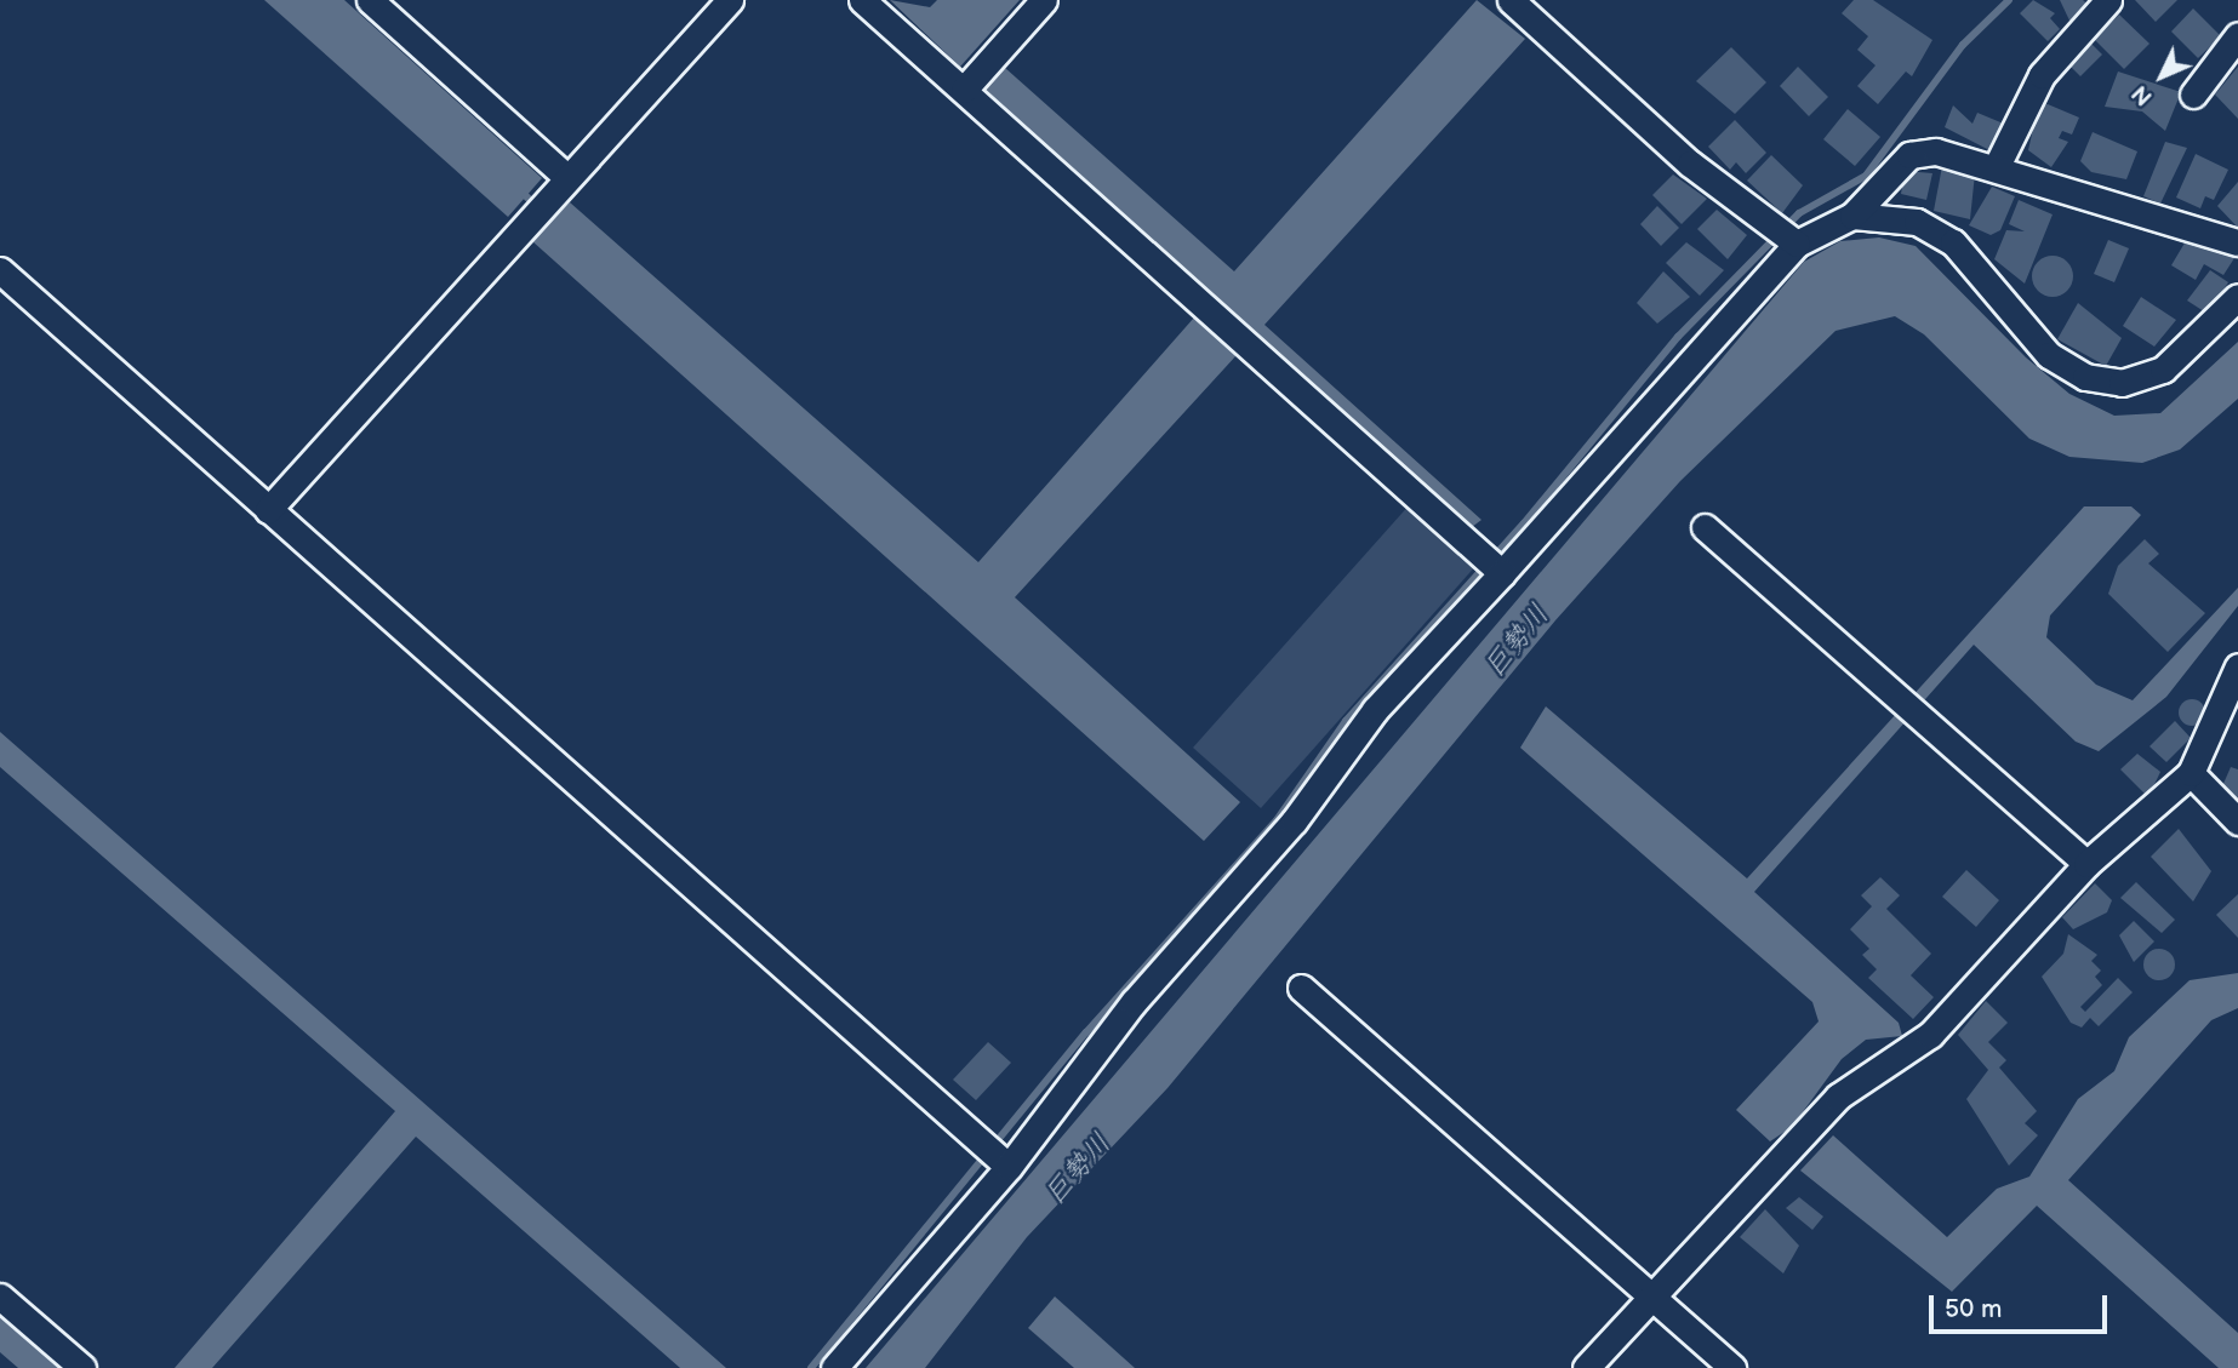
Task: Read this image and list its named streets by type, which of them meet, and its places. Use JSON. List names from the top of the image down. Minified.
{"water":["巨勢川"],"scale_bar":"50 m","north":"bottom left"}
